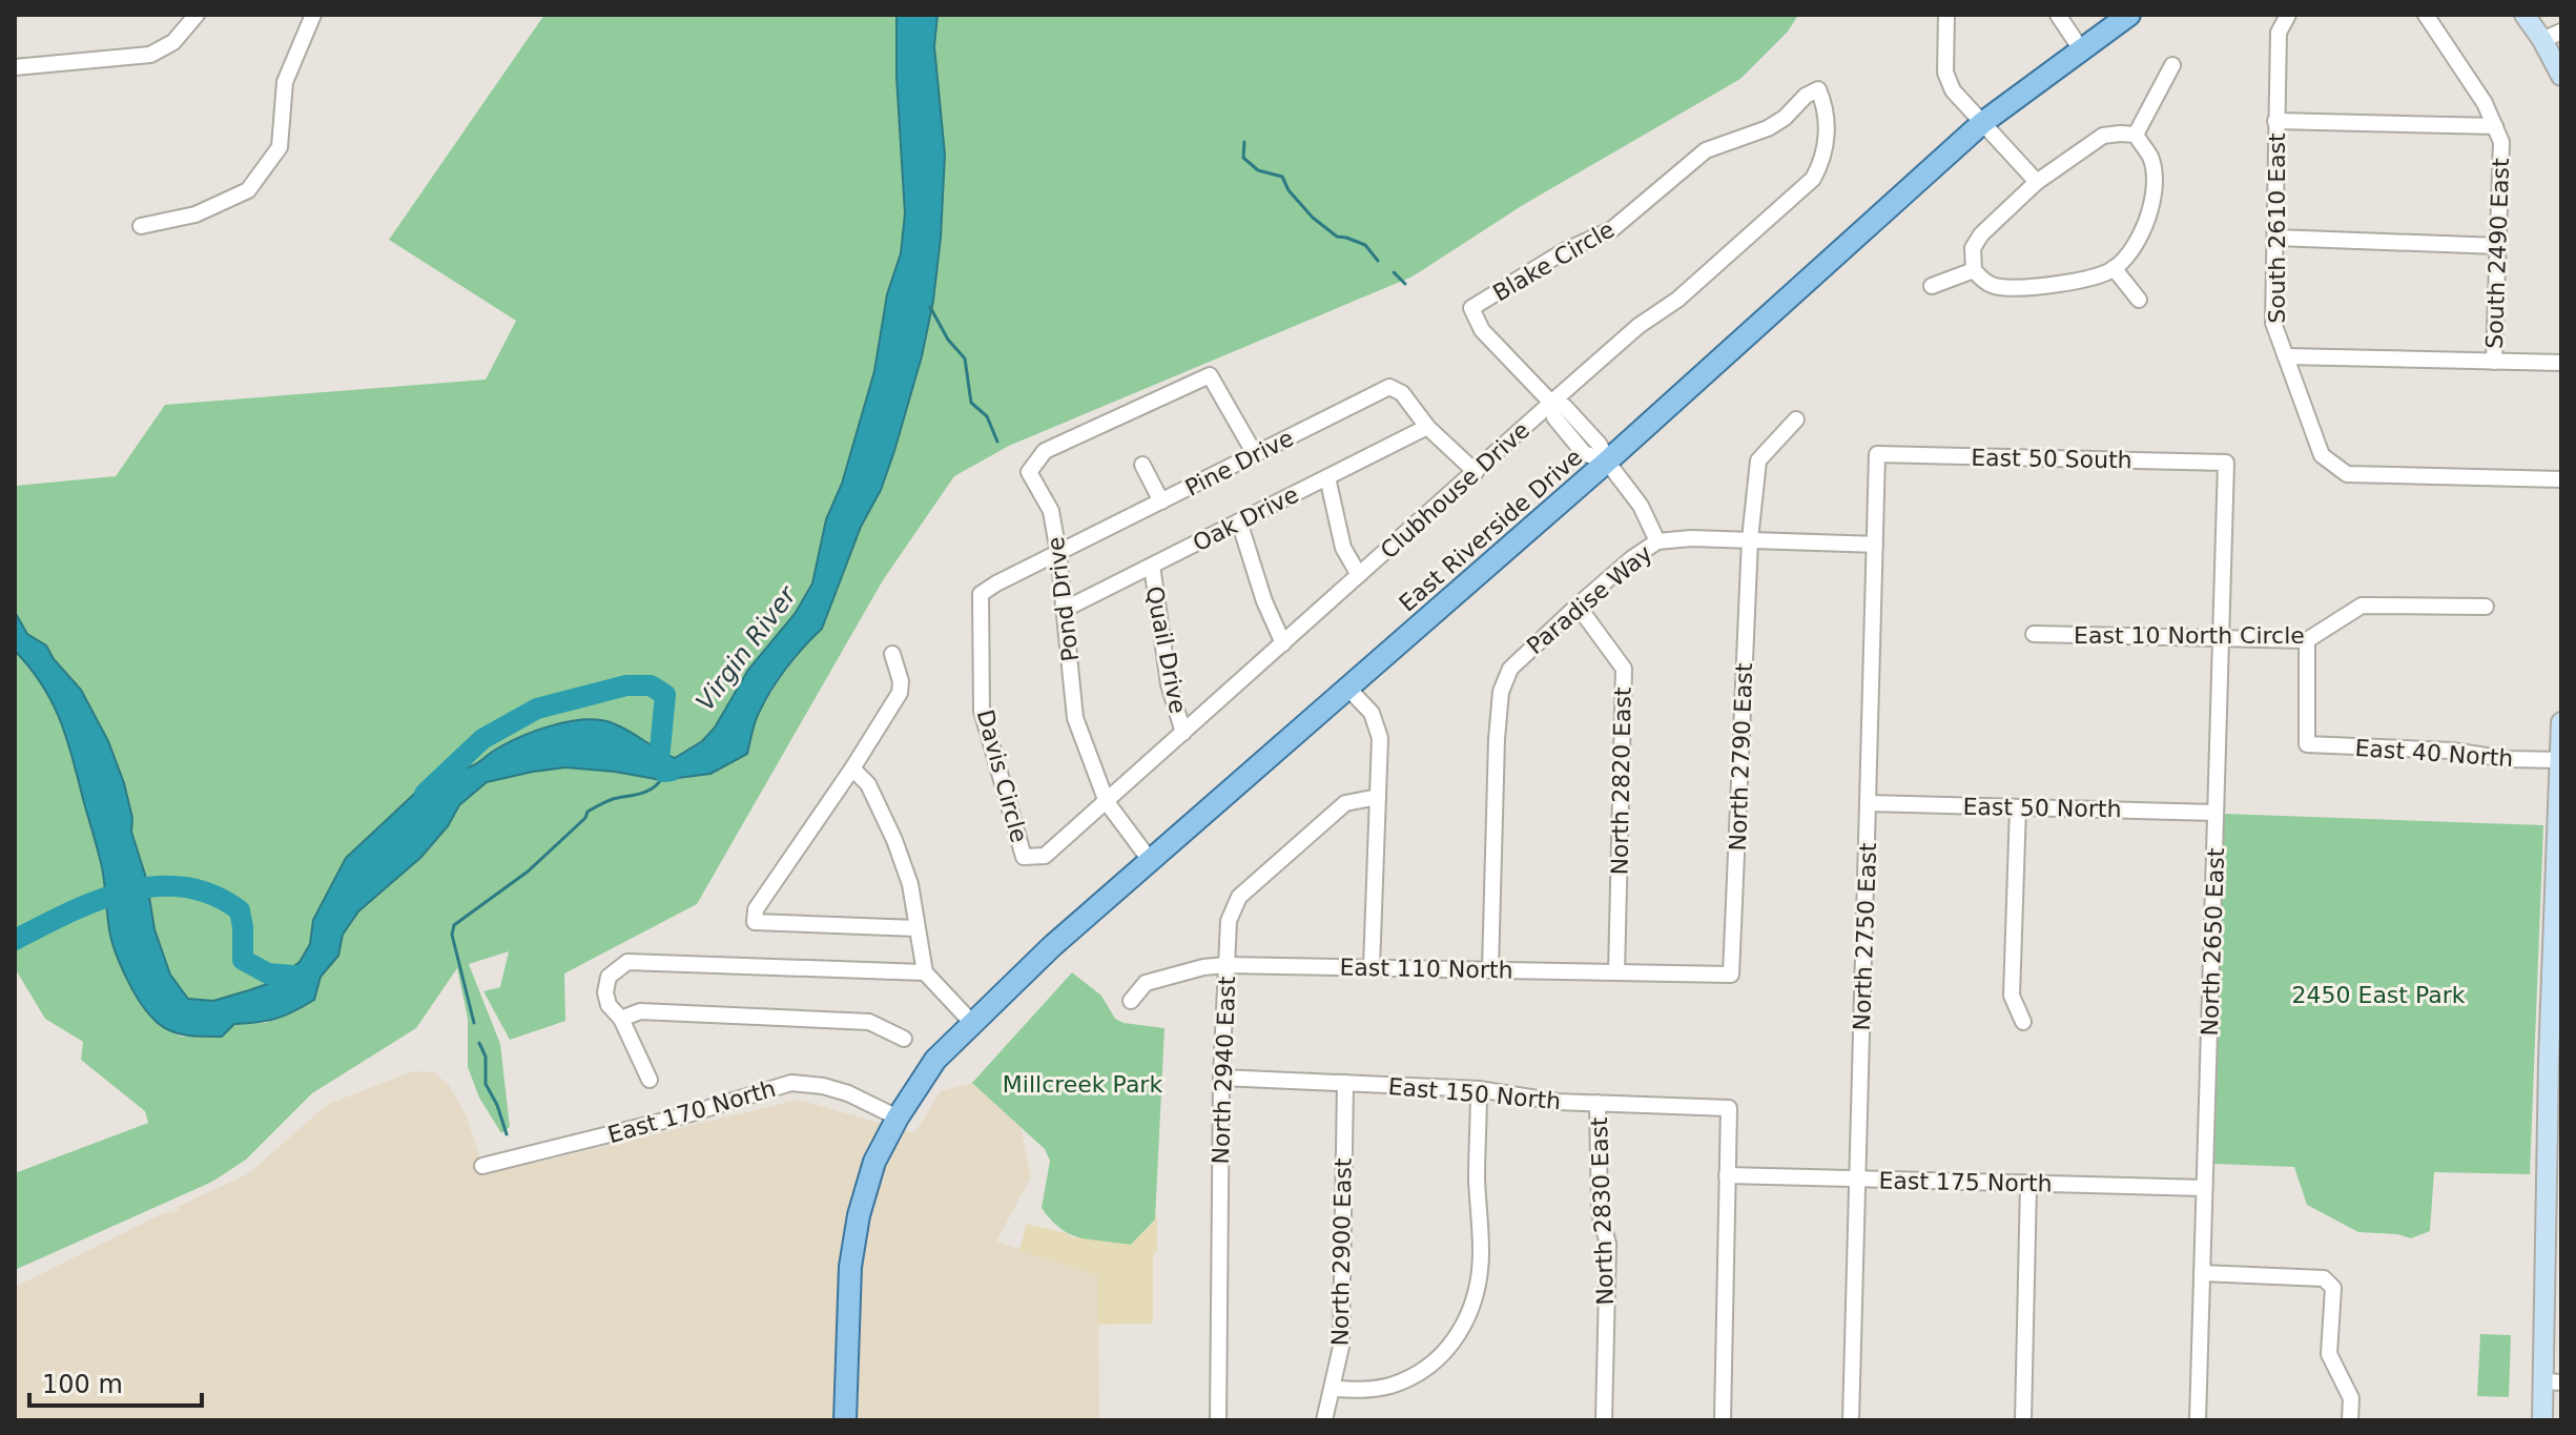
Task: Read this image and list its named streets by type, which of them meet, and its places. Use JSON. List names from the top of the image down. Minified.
{"streets":{"main road":["East Riverside Drive"],"street":["South 2610 East","South 2490 East","Blake Circle","East 50 South","Pine Drive","Clubhouse Drive","Oak Drive","Pond Drive","Paradise Way","East 10 North Circle","Quail Drive","East 40 North","North 2790 East","Davis Circle","North 2820 East","East 50 North","North 2750 East","North 2650 East","East 110 North","North 2940 East","East 150 North","East 170 North","East 175 North","North 2830 East","North 2900 East"]},"crossings":[["Blake Circle","Clubhouse Drive"],["East 50 South","North 2750 East"],["East 50 South","North 2650 East"],["Pine Drive","Clubhouse Drive"],["Pine Drive","Oak Drive"],["Pine Drive","Pond Drive"],["Pine Drive","Davis Circle"],["Clubhouse Drive","Pond Drive"],["Clubhouse Drive","Quail Drive"],["Clubhouse Drive","Davis Circle"],["Oak Drive","Pond Drive"],["Oak Drive","Quail Drive"],["East Riverside Drive","Pond Drive"],["East Riverside Drive","East 170 North"],["Paradise Way","North 2790 East"],["Paradise Way","North 2820 East"],["Paradise Way","North 2750 East"],["Paradise Way","East 110 North"],["East 10 North Circle","East 40 North"],["East 10 North Circle","North 2650 East"],["North 2790 East","East 110 North"],["North 2820 East","East 110 North"],["East 50 North","North 2750 East"],["East 50 North","North 2650 East"],["North 2750 East","East 175 North"],["North 2650 East","East 175 North"],["East 110 North","North 2940 East"],["North 2940 East","East 150 North"],["East 150 North","East 175 North"],["East 150 North","North 2830 East"],["East 150 North","North 2900 East"]],"water":["Virgin River"],"parks":["2450 East Park","Millcreek Park"],"scale_bar":"100 m"}
